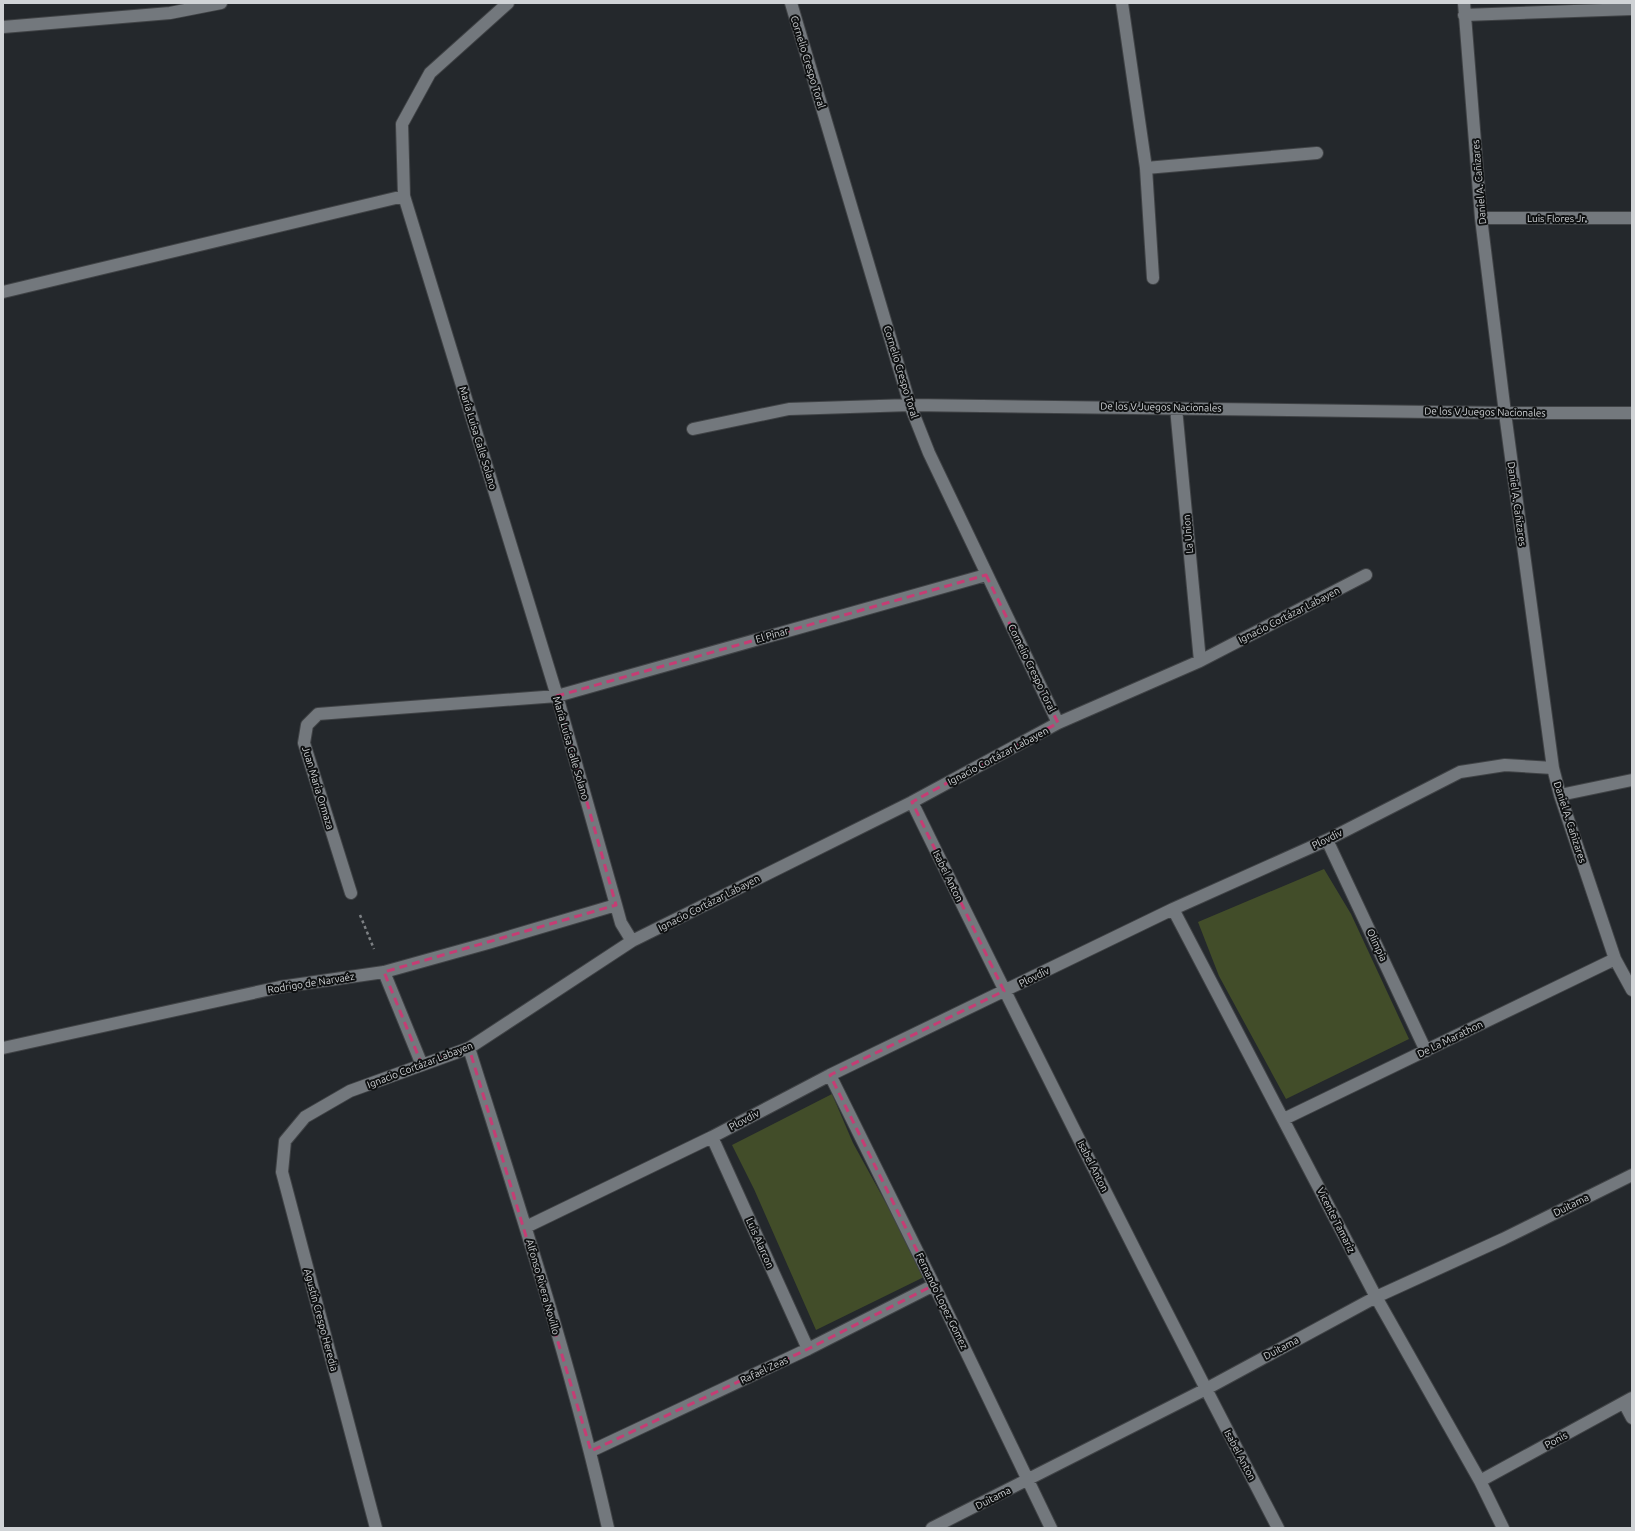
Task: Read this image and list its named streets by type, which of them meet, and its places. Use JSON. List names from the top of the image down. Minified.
{"streets":{"street":["Cornelio Crespo Toral","Daniel A. Cañizares","Luis Flores Jr.","De los V Juegos Nacionales","María Luisa Calle Solano","La Union","Ignacio Cortázar Labayen","El Pinar","Juan Maria Ormaza","Plovdiv","Isabel Anton","Olimpia","Rodrigo de Narvaéz","De La Marathon","Duitama","Vicente Tamariz","Luis Alarcon","Alfonso Rivera Novillo","Fernando Lopez Gomez","Agustín Crespo Heredia","Rafael Zeas","Ponis"]},"crossings":[["Cornelio Crespo Toral","De los V Juegos Nacionales"],["Cornelio Crespo Toral","Ignacio Cortázar Labayen"],["Cornelio Crespo Toral","El Pinar"],["Daniel A. Cañizares","Luis Flores Jr."],["Daniel A. Cañizares","De los V Juegos Nacionales"],["Daniel A. Cañizares","Plovdiv"],["Daniel A. Cañizares","De La Marathon"],["De los V Juegos Nacionales","La Union"],["María Luisa Calle Solano","El Pinar"],["María Luisa Calle Solano","Juan Maria Ormaza"],["María Luisa Calle Solano","Rodrigo de Narvaéz"],["La Union","Ignacio Cortázar Labayen"],["Ignacio Cortázar Labayen","Isabel Anton"],["Ignacio Cortázar Labayen","Alfonso Rivera Novillo"],["Ignacio Cortázar Labayen","Agustín Crespo Heredia"],["El Pinar","Juan Maria Ormaza"],["Plovdiv","Isabel Anton"],["Plovdiv","Olimpia"],["Plovdiv","Vicente Tamariz"],["Plovdiv","Luis Alarcon"],["Plovdiv","Alfonso Rivera Novillo"],["Plovdiv","Fernando Lopez Gomez"],["Isabel Anton","Duitama"],["Olimpia","De La Marathon"],["De La Marathon","Vicente Tamariz"],["Duitama","Vicente Tamariz"],["Duitama","Fernando Lopez Gomez"],["Vicente Tamariz","Ponis"],["Luis Alarcon","Rafael Zeas"],["Alfonso Rivera Novillo","Rafael Zeas"],["Fernando Lopez Gomez","Rafael Zeas"]]}
